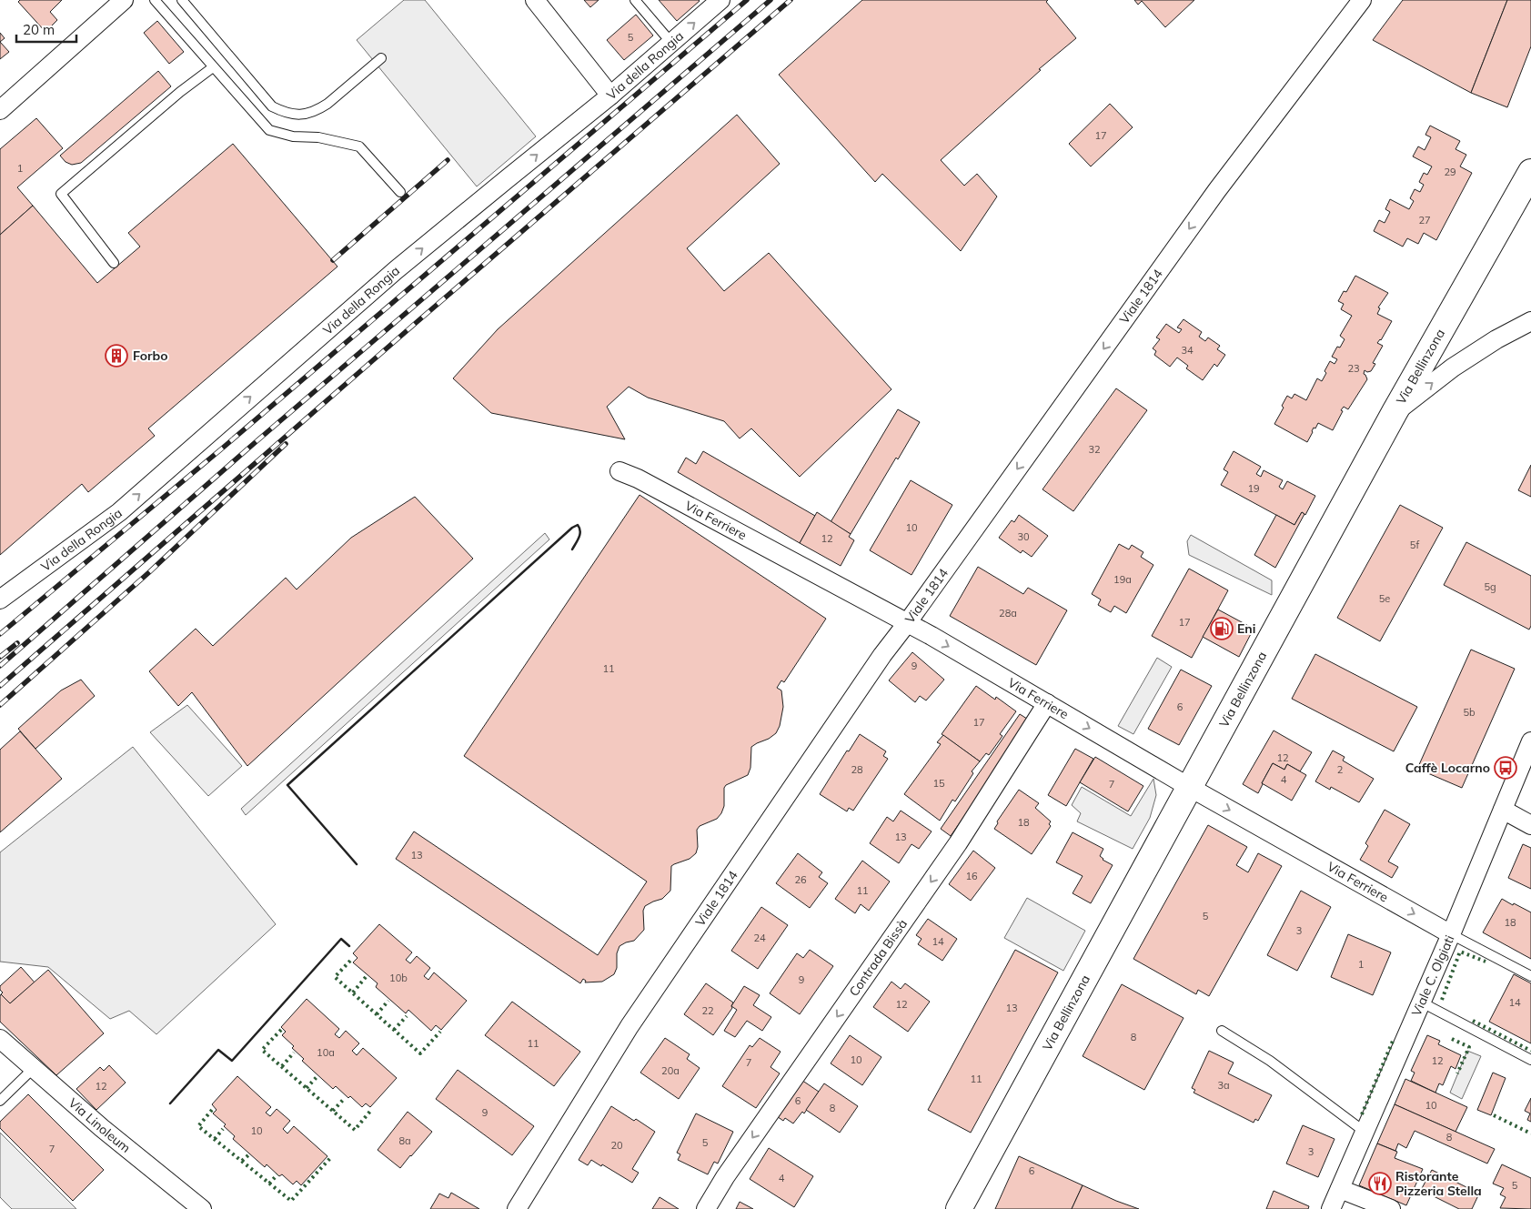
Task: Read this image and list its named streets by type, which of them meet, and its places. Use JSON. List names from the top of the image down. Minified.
{"streets":{"main road":["Via Bellinzona"],"street":["Via della Rongia","Viale 1814","Via Ferriere","Contrada Bissà","Viale C. Olgiati","Via Linoleum"]},"crossings":[["Viale 1814","Via Ferriere"],["Via Bellinzona","Via Ferriere"],["Via Ferriere","Contrada Bissà"],["Via Ferriere","Viale C. Olgiati"]],"one_way":["Via della Rongia","Viale 1814","Via Ferriere","Contrada Bissà"],"places":{"building":["Forbo"],"fuel station":["Eni"],"bus stop":["Caffè Locarno"],"restaurant":["Ristorante Pizzeria Stella"]},"house_numbers":["5","17","1","29","27","34","23","32","19","10","30","12","5f","19a","5g","5e","28a","17","9","11","6","5b","17","12","28","2","4","15","7","18","13","13","16","26","11","5","18","3","24","14","1","10b","9","14","12","13","22","8","11","10a","10","12","7","20a","11","3a","12","6","10","8","9","10","8","8a","5","20","7","3","6","4","5"],"scale_bar":"20 m"}
